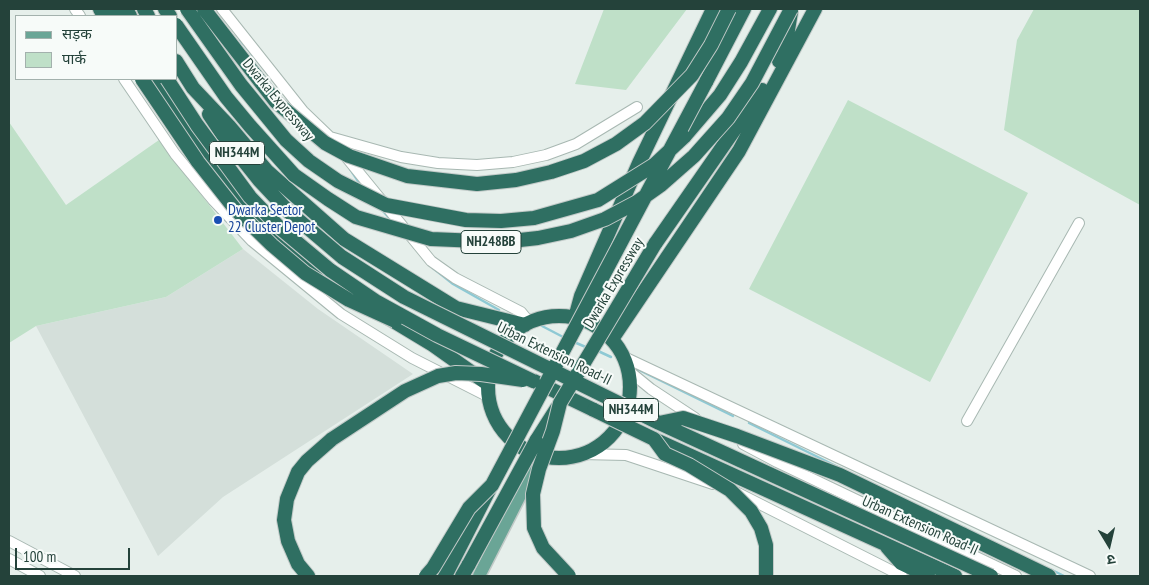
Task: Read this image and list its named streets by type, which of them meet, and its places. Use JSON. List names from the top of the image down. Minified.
{"streets":{"highway":["Dwarka Expressway","NH344M","NH248BB","Urban Extension Road-II"]},"places":["Dwarka Sector 22 Cluster Depot"],"legend":["सड़क","पार्क"],"scale_bar":"100 m","north":"bottom"}
